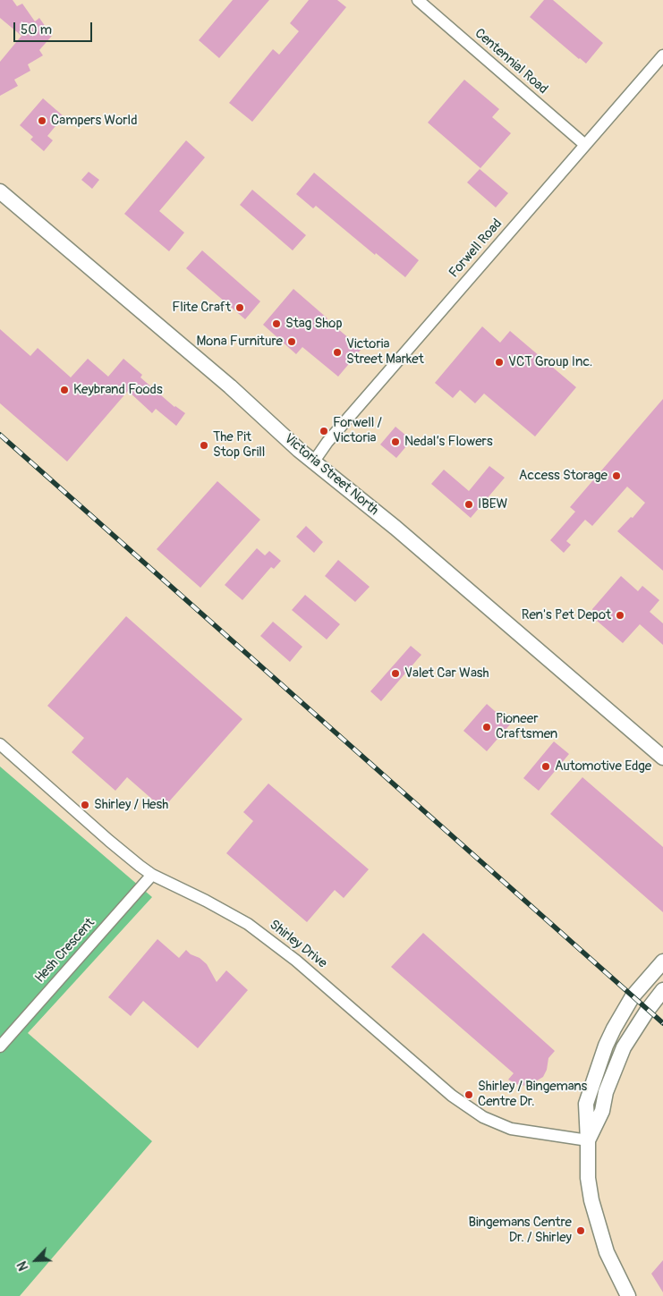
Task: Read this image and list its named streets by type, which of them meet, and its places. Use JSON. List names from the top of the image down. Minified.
{"streets":{"main road":["Victoria Street North"],"street":["Centennial Road","Forwell Road","Shirley Drive","Hesh Crescent"]},"crossings":[["Centennial Road","Forwell Road"],["Forwell Road","Victoria Street North"],["Shirley Drive","Hesh Crescent"]],"places":["Campers World","Flite Craft","Stag Shop","Mona Furniture","Victoria Street Market","VCT Group Inc.","Keybrand Foods","Forwell / Victoria","Nedal’s Flowers","The Pit Stop Grill","Access Storage","IBEW","Ren's Pet Depot","Valet Car Wash","Pioneer Craftsmen","Automotive Edge","Shirley / Hesh","Shirley / Bingemans Centre Dr.","Bingemans Centre Dr. / Shirley"],"scale_bar":"50 m","north":"bottom left"}
